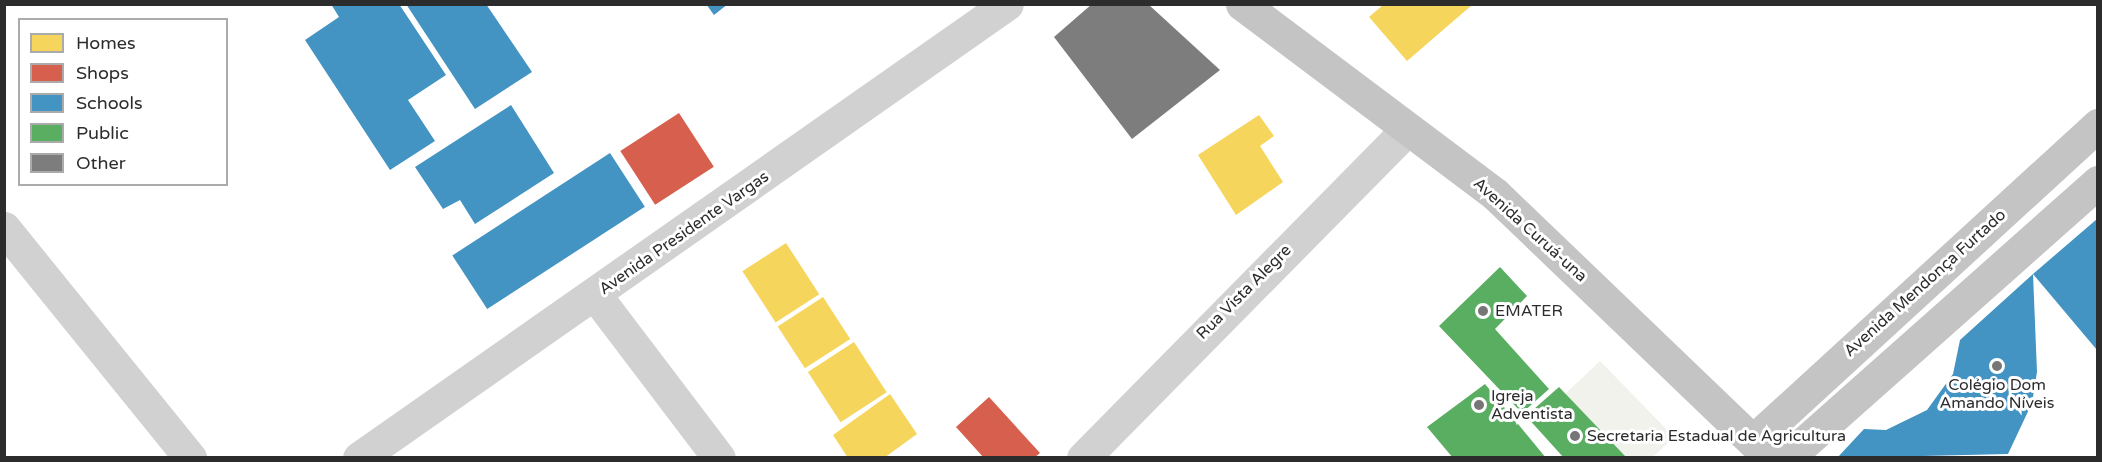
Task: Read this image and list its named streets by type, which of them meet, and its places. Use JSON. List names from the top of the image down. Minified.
{"streets":{"main road":["Avenida Curuá-una","Avenida Mendonça Furtado"],"street":["Avenida Presidente Vargas","Rua Vista Alegre"]},"crossings":[["Avenida Curuá-una","Avenida Mendonça Furtado"],["Avenida Curuá-una","Rua Vista Alegre"]],"places":["EMATER","Colégio Dom Amando Níveis","Igreja Adventista","Secretaria Estadual de Agricultura"],"legend":["Homes","Shops","Schools","Public","Other"]}
